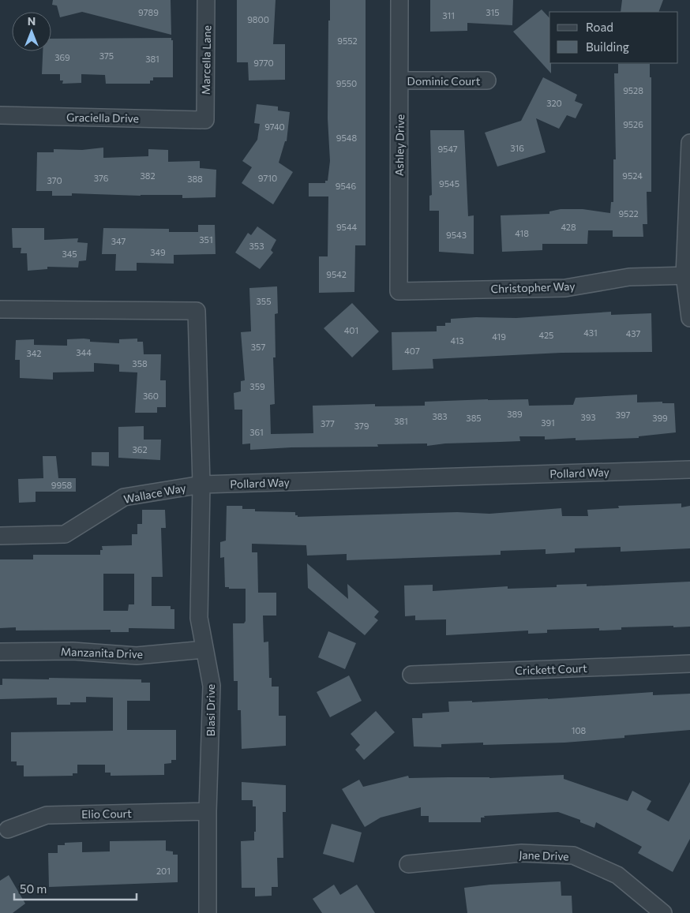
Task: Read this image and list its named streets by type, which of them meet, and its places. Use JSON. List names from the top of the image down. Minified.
{"streets":{"street":["Marcella Lane","Dominic Court","Graciella Drive","Ashley Drive","Christopher Way","Pollard Way","Wallace Way","Manzanita Drive","Crickett Court","Blasi Drive","Elio Court","Jane Drive"]},"crossings":[["Marcella Lane","Graciella Drive"],["Dominic Court","Ashley Drive"],["Ashley Drive","Christopher Way"],["Pollard Way","Wallace Way"],["Pollard Way","Blasi Drive"],["Wallace Way","Blasi Drive"],["Manzanita Drive","Blasi Drive"],["Blasi Drive","Elio Court"]],"house_numbers":["9789","315","311","9800","9552","375","369","381","9770","9550","9528","320","9526","9740","9548","316","9547","382","9524","376","9710","388","370","9545","9546","9522","9544","428","418","9543","351","347","353","349","345","9542","355","401","431","437","425","419","413","357","407","344","342","358","359","360","389","397","383","393","385","399","381","391","377","379","361","362","9958","108","201"],"legend":["Road","Building"],"scale_bar":"50 m","north":"top"}
